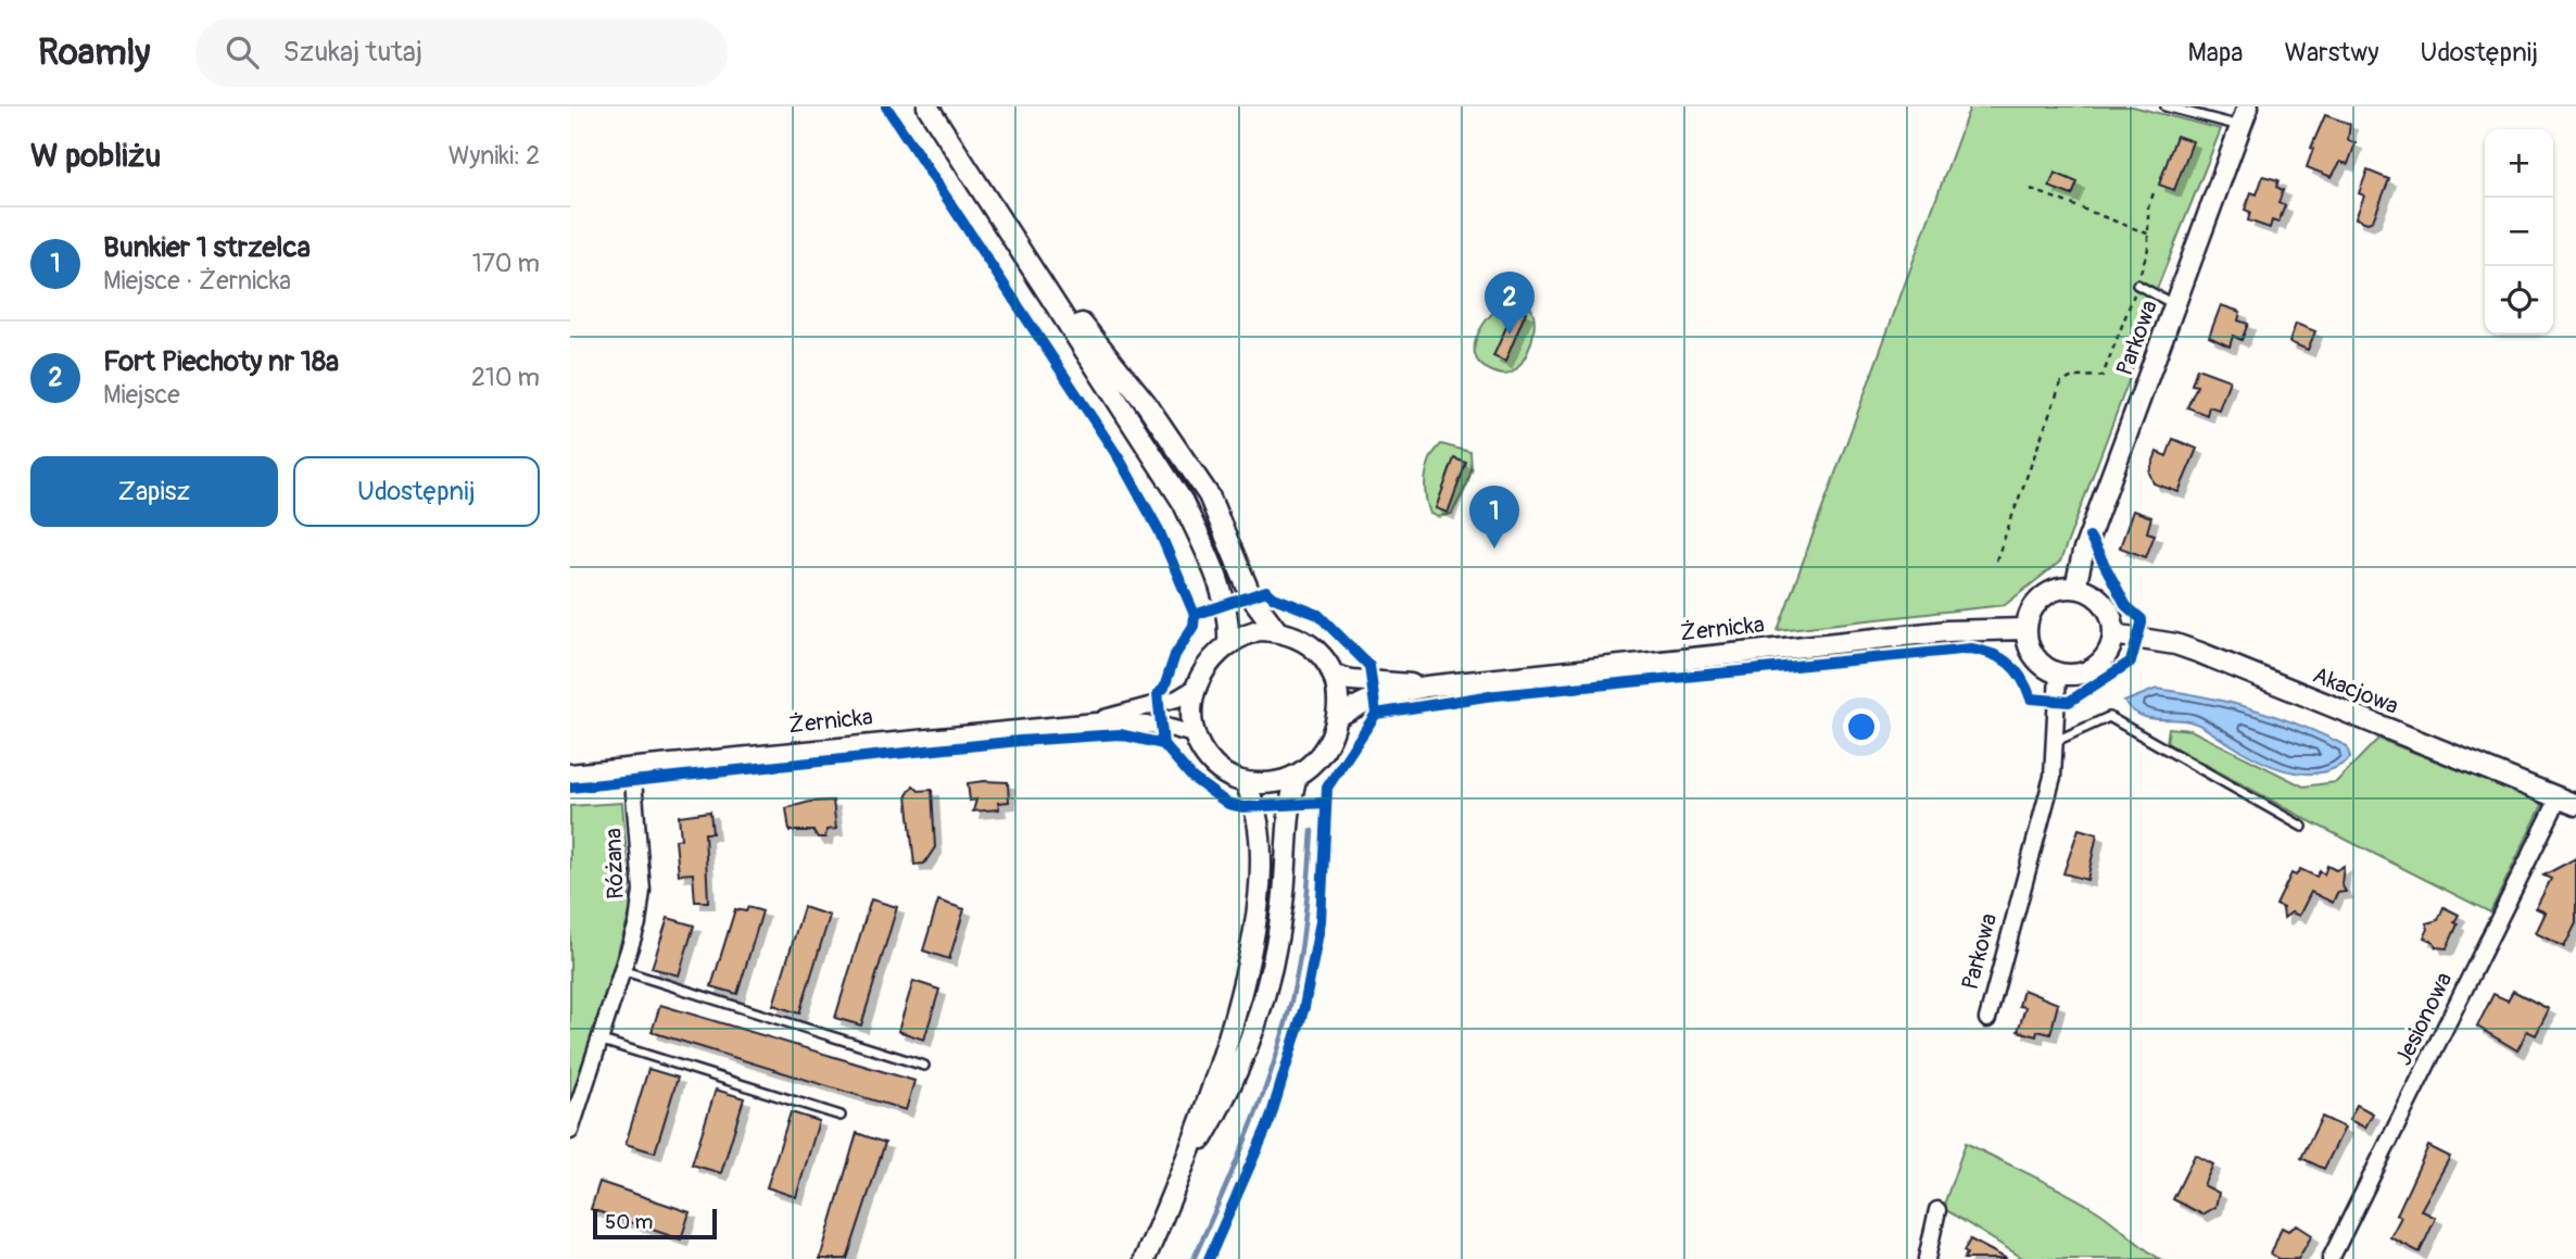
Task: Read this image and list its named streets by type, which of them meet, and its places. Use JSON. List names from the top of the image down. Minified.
{"streets":{"street":["Parkowa","Żernicka","Akacjowa","Różana","Jesionowa"]},"crossings":[["Parkowa","Żernicka"],["Parkowa","Akacjowa"],["Żernicka","Akacjowa"],["Żernicka","Różana"],["Akacjowa","Jesionowa"]],"scale_bar":"50 m","page":{"header":"Roamly","search":"Szukaj tutaj","nav":["Mapa","Warstwy","Udostępnij"],"heading":["W pobliżu","Wyniki: 2"],"map_buttons":["+","−"],"list":[{"mark":"1","name":"Bunkier 1 strzelca","note":"Miejsce · Żernicka","value":"170 m"},{"mark":"2","name":"Fort Piechoty nr 18a","note":"Miejsce","value":"210 m"}],"pins":["2","1"],"buttons":["Zapisz","Udostępnij"],"scale":"50 m"}}
